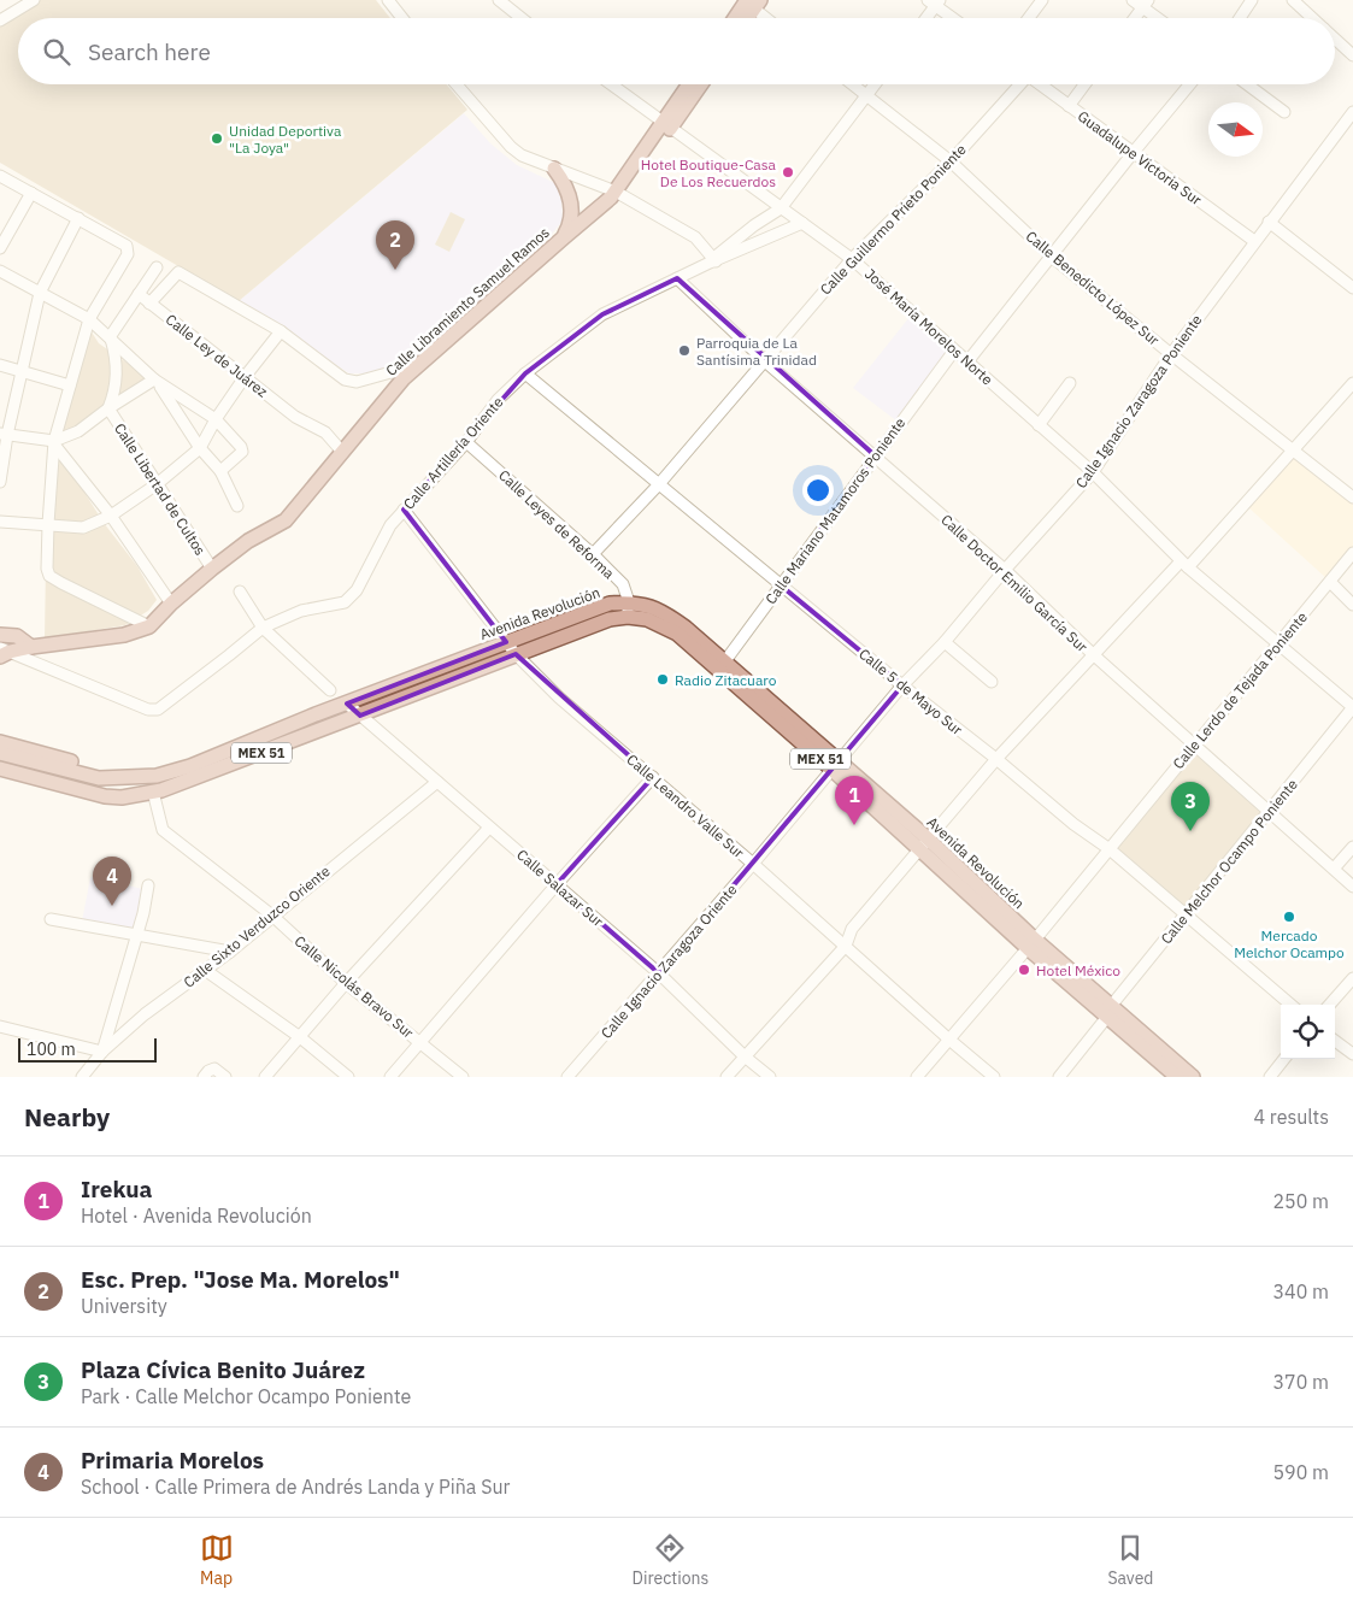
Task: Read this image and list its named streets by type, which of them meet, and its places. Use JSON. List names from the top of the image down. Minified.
{"streets":{"main road":["Calle Libramiento Samuel Ramos","Avenida Revolución","MEX 51"],"street":["Guadalupe Victoria Sur","Calle Guillermo Prieto Poniente","Calle Benedicto López Sur","José María Morelos Norte","Calle Ley de Juárez","Calle Ignacio Zaragoza Poniente","Calle Artillería Oriente","Calle Libertad de Cultos","Calle Mariano Matamoros Poniente","Calle Leyes de Reforma","Calle Doctor Emilio García Sur","Calle Lerdo de Tejada Poniente","Calle 5 de Mayo Sur","Calle Leandro Valle Sur","Calle Melchor Ocampo Poniente","Calle Salazar Sur","Calle Sixto Verduzco Oriente","Calle Ignacio Zaragoza Oriente","Calle Nicolás Bravo Sur"]},"crossings":[["Guadalupe Victoria Sur","Calle Ignacio Zaragoza Poniente"],["Calle Guillermo Prieto Poniente","Calle Benedicto López Sur"],["Calle Guillermo Prieto Poniente","José María Morelos Norte"],["Calle Guillermo Prieto Poniente","Calle Leyes de Reforma"],["Calle Guillermo Prieto Poniente","Calle Doctor Emilio García Sur"],["Calle Guillermo Prieto Poniente","Calle 5 de Mayo Sur"],["Calle Benedicto López Sur","Calle Ignacio Zaragoza Poniente"],["Calle Benedicto López Sur","Calle Artillería Oriente"],["Calle Libramiento Samuel Ramos","José María Morelos Norte"],["Calle Libramiento Samuel Ramos","Calle Ley de Juárez"],["Calle Libramiento Samuel Ramos","Calle Artillería Oriente"],["Calle Libramiento Samuel Ramos","Calle Libertad de Cultos"],["José María Morelos Norte","Calle Ignacio Zaragoza Poniente"],["José María Morelos Norte","Calle Artillería Oriente"],["José María Morelos Norte","Calle Mariano Matamoros Poniente"],["José María Morelos Norte","Calle Lerdo de Tejada Poniente"],["José María Morelos Norte","Calle Melchor Ocampo Poniente"],["Calle Ignacio Zaragoza Poniente","Calle Doctor Emilio García Sur"],["Calle Ignacio Zaragoza Poniente","Avenida Revolución"],["Calle Ignacio Zaragoza Poniente","Calle 5 de Mayo Sur"],["Calle Ignacio Zaragoza Poniente","Calle Ignacio Zaragoza Oriente"],["Calle Artillería Oriente","Calle Leyes de Reforma"],["Calle Artillería Oriente","Calle Doctor Emilio García Sur"],["Calle Artillería Oriente","Calle 5 de Mayo Sur"],["Calle Artillería Oriente","Calle Leandro Valle Sur"],["Calle Mariano Matamoros Poniente","Calle Doctor Emilio García Sur"],["Calle Mariano Matamoros Poniente","Avenida Revolución"],["Calle Mariano Matamoros Poniente","Calle 5 de Mayo Sur"],["Calle Leyes de Reforma","Avenida Revolución"],["Calle Doctor Emilio García Sur","Calle Lerdo de Tejada Poniente"],["Calle Doctor Emilio García Sur","Calle Melchor Ocampo Poniente"],["Avenida Revolución","Calle Lerdo de Tejada Poniente"],["Avenida Revolución","MEX 51"],["Avenida Revolución","Calle Leandro Valle Sur"],["Avenida Revolución","Calle Melchor Ocampo Poniente"],["Avenida Revolución","Calle Salazar Sur"],["Avenida Revolución","Calle Ignacio Zaragoza Oriente"],["Avenida Revolución","Calle Nicolás Bravo Sur"],["Calle Lerdo de Tejada Poniente","Calle 5 de Mayo Sur"],["Calle Lerdo de Tejada Poniente","Calle Leandro Valle Sur"],["Calle 5 de Mayo Sur","Calle Melchor Ocampo Poniente"],["MEX 51","Calle Melchor Ocampo Poniente"],["Calle Leandro Valle Sur","Calle Ignacio Zaragoza Oriente"],["Calle Salazar Sur","Calle Sixto Verduzco Oriente"],["Calle Salazar Sur","Calle Ignacio Zaragoza Oriente"],["Calle Sixto Verduzco Oriente","Calle Nicolás Bravo Sur"]],"places":["Unidad Deportiva \"La Joya\"","Hotel Boutique-Casa De Los Recuerdos","Parroquia de La Santísima Trinidad","Radio Zitacuaro","Mercado Melchor Ocampo","Hotel México"],"scale_bar":"100 m","north":"right","page":{"search":"Search here","pins":["2","1","3","4"],"scale":"100 m","heading":["Nearby","4 results"],"list":[{"mark":"1","name":"Irekua","note":"Hotel · Avenida Revolución","value":"250 m"},{"mark":"2","name":"Esc. Prep. \"Jose Ma. Morelos\"","note":"University","value":"340 m"},{"mark":"3","name":"Plaza Cívica Benito Juárez","note":"Park · Calle Melchor Ocampo Poniente","value":"370 m"},{"mark":"4","name":"Primaria Morelos","note":"School · Calle Primera de Andrés Landa y Piña Sur","value":"590 m"}],"nav":["Map","Directions","Saved"]}}
